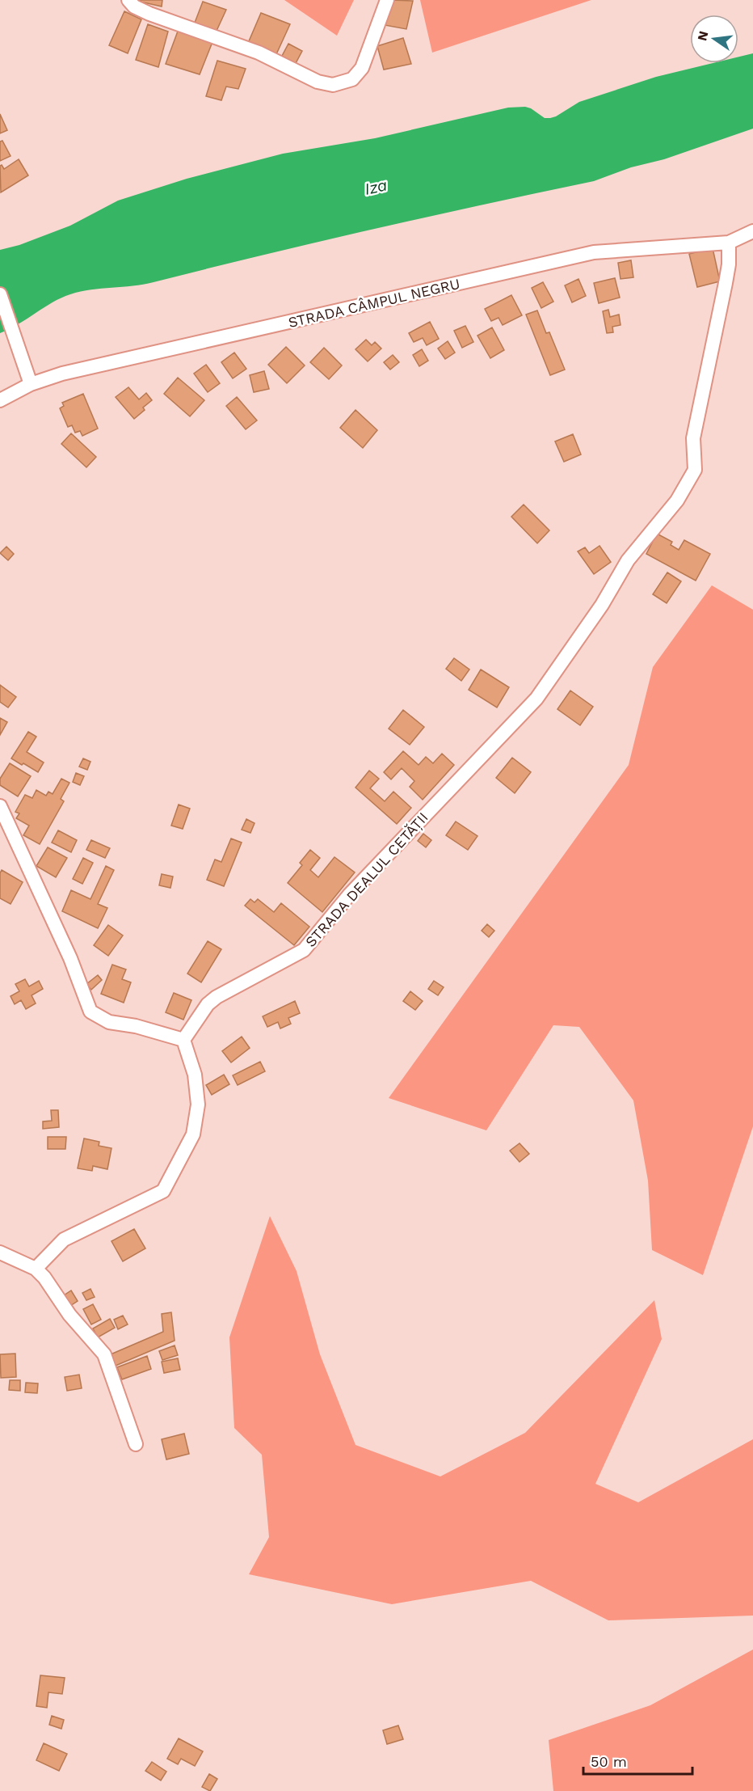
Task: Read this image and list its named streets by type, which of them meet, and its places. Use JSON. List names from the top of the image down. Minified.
{"streets":{"street":["STRADA CÂMPUL NEGRU","STRADA DEALUL CETĂȚII"]},"crossings":[["STRADA CÂMPUL NEGRU","STRADA DEALUL CETĂȚII"]],"water":["Iza"],"scale_bar":"50 m","north":"left"}
